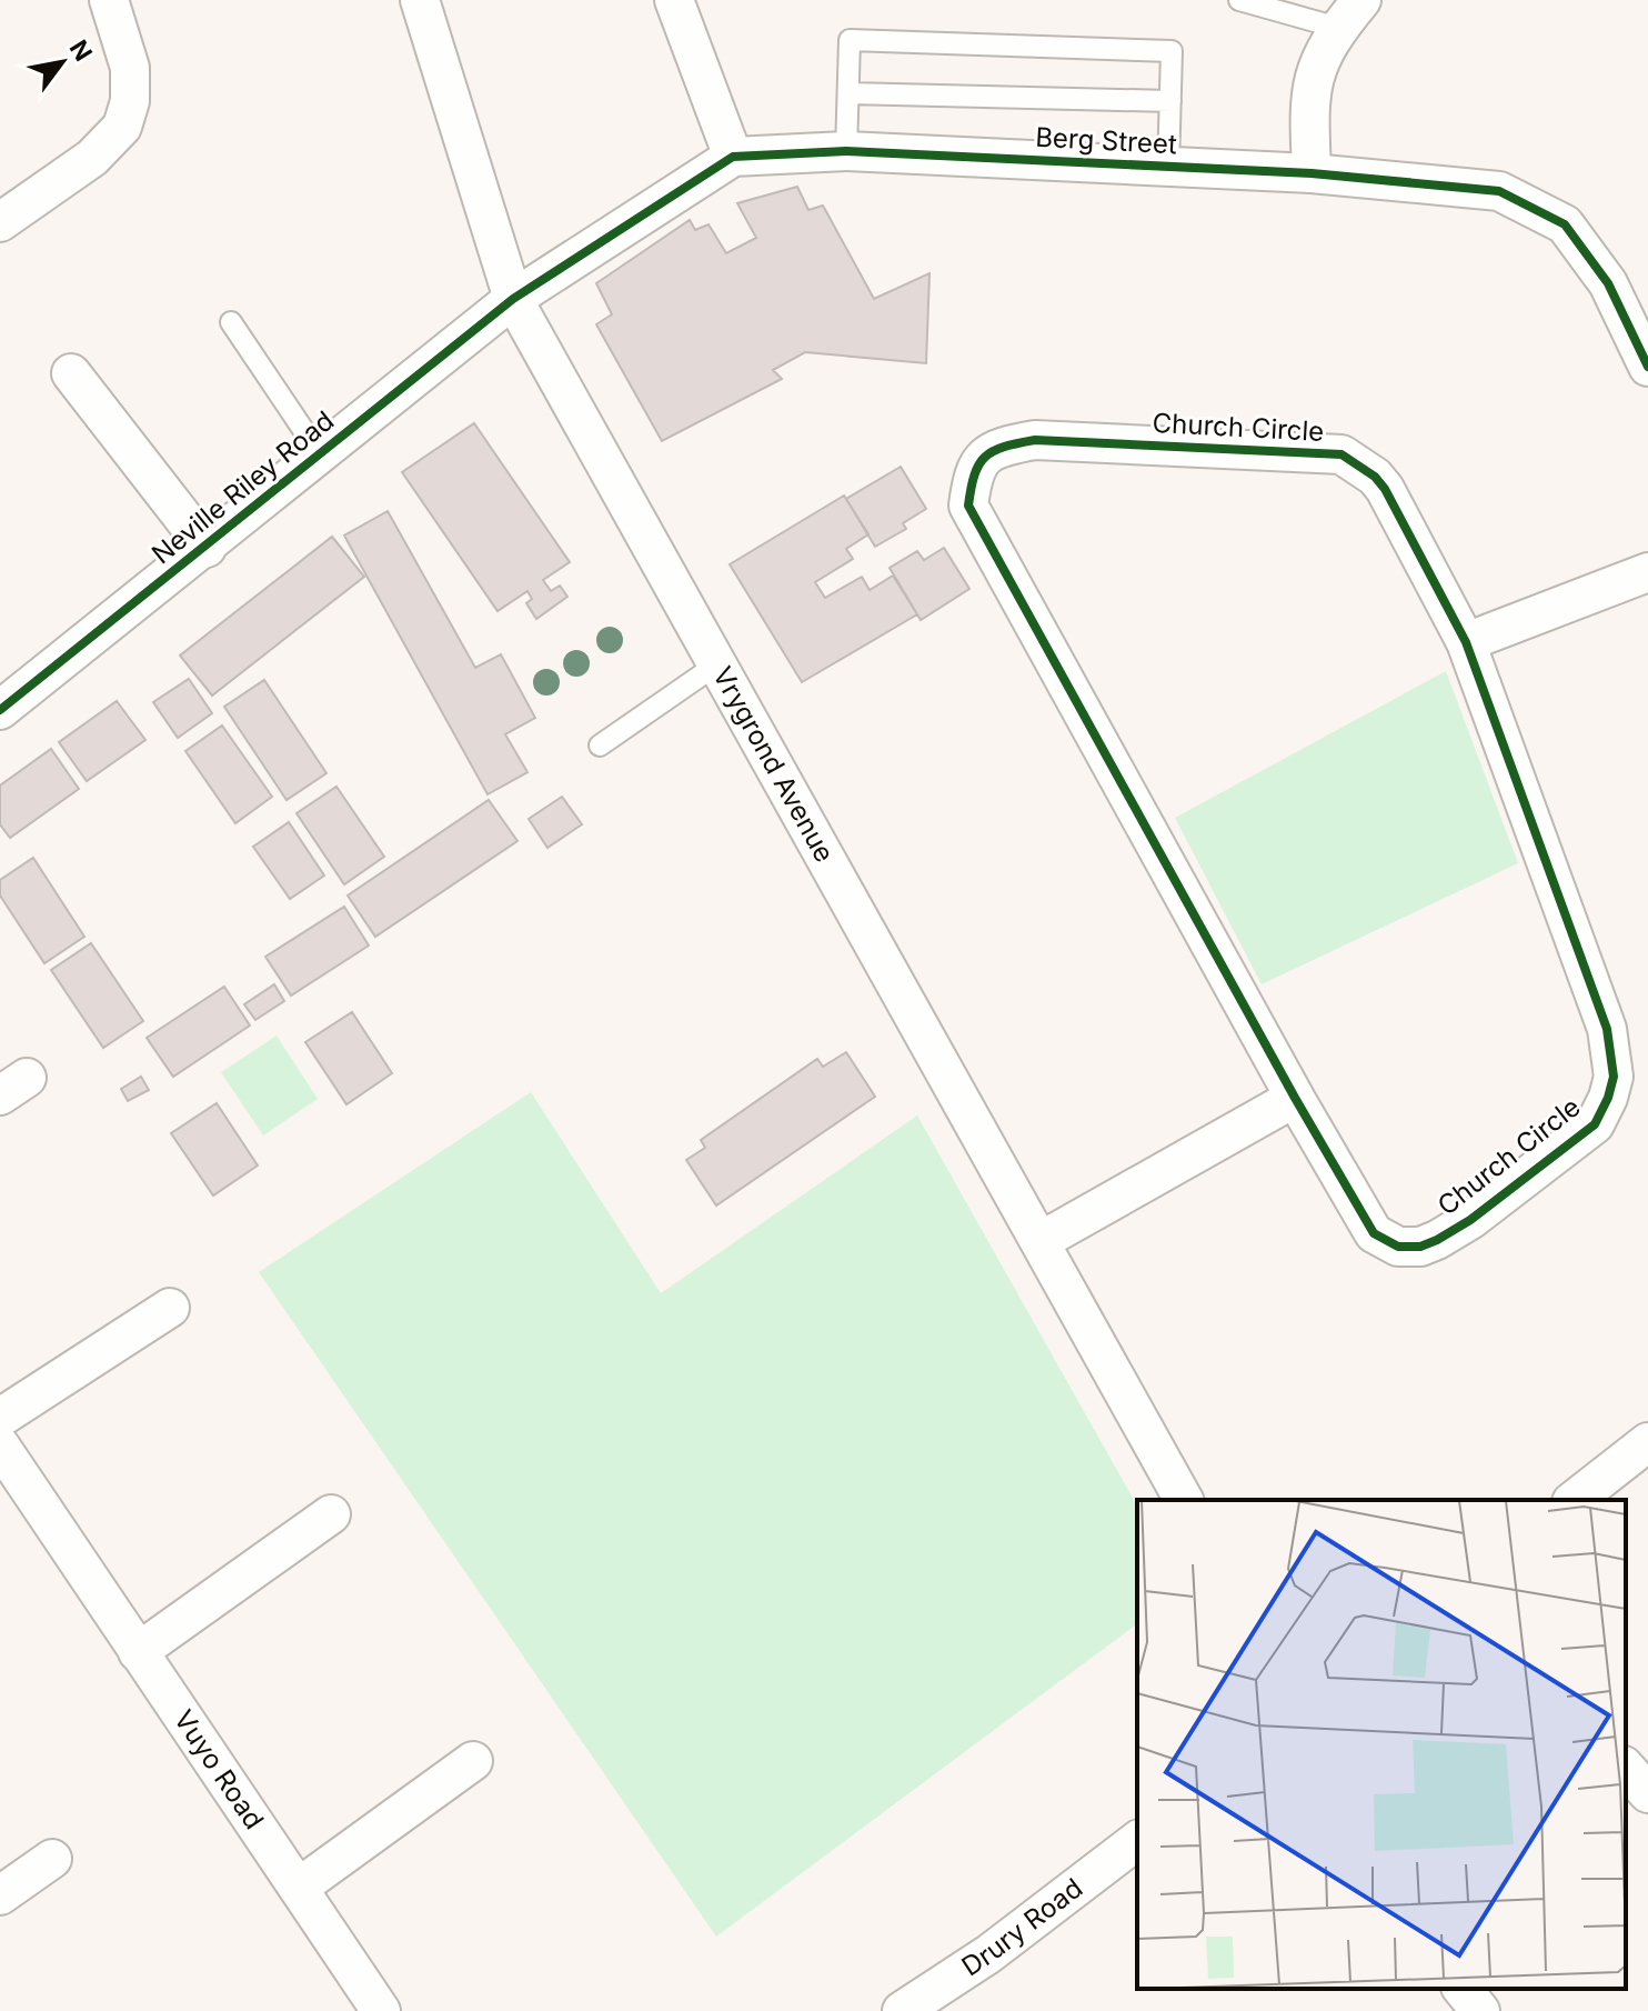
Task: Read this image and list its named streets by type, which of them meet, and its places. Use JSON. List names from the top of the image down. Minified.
{"streets":{"street":["Berg Street","Church Circle","Neville Riley Road","Vrygrond Avenue","Vuyo Road","Drury Road"]},"crossings":[["Neville Riley Road","Vrygrond Avenue"]],"north":"top right"}
